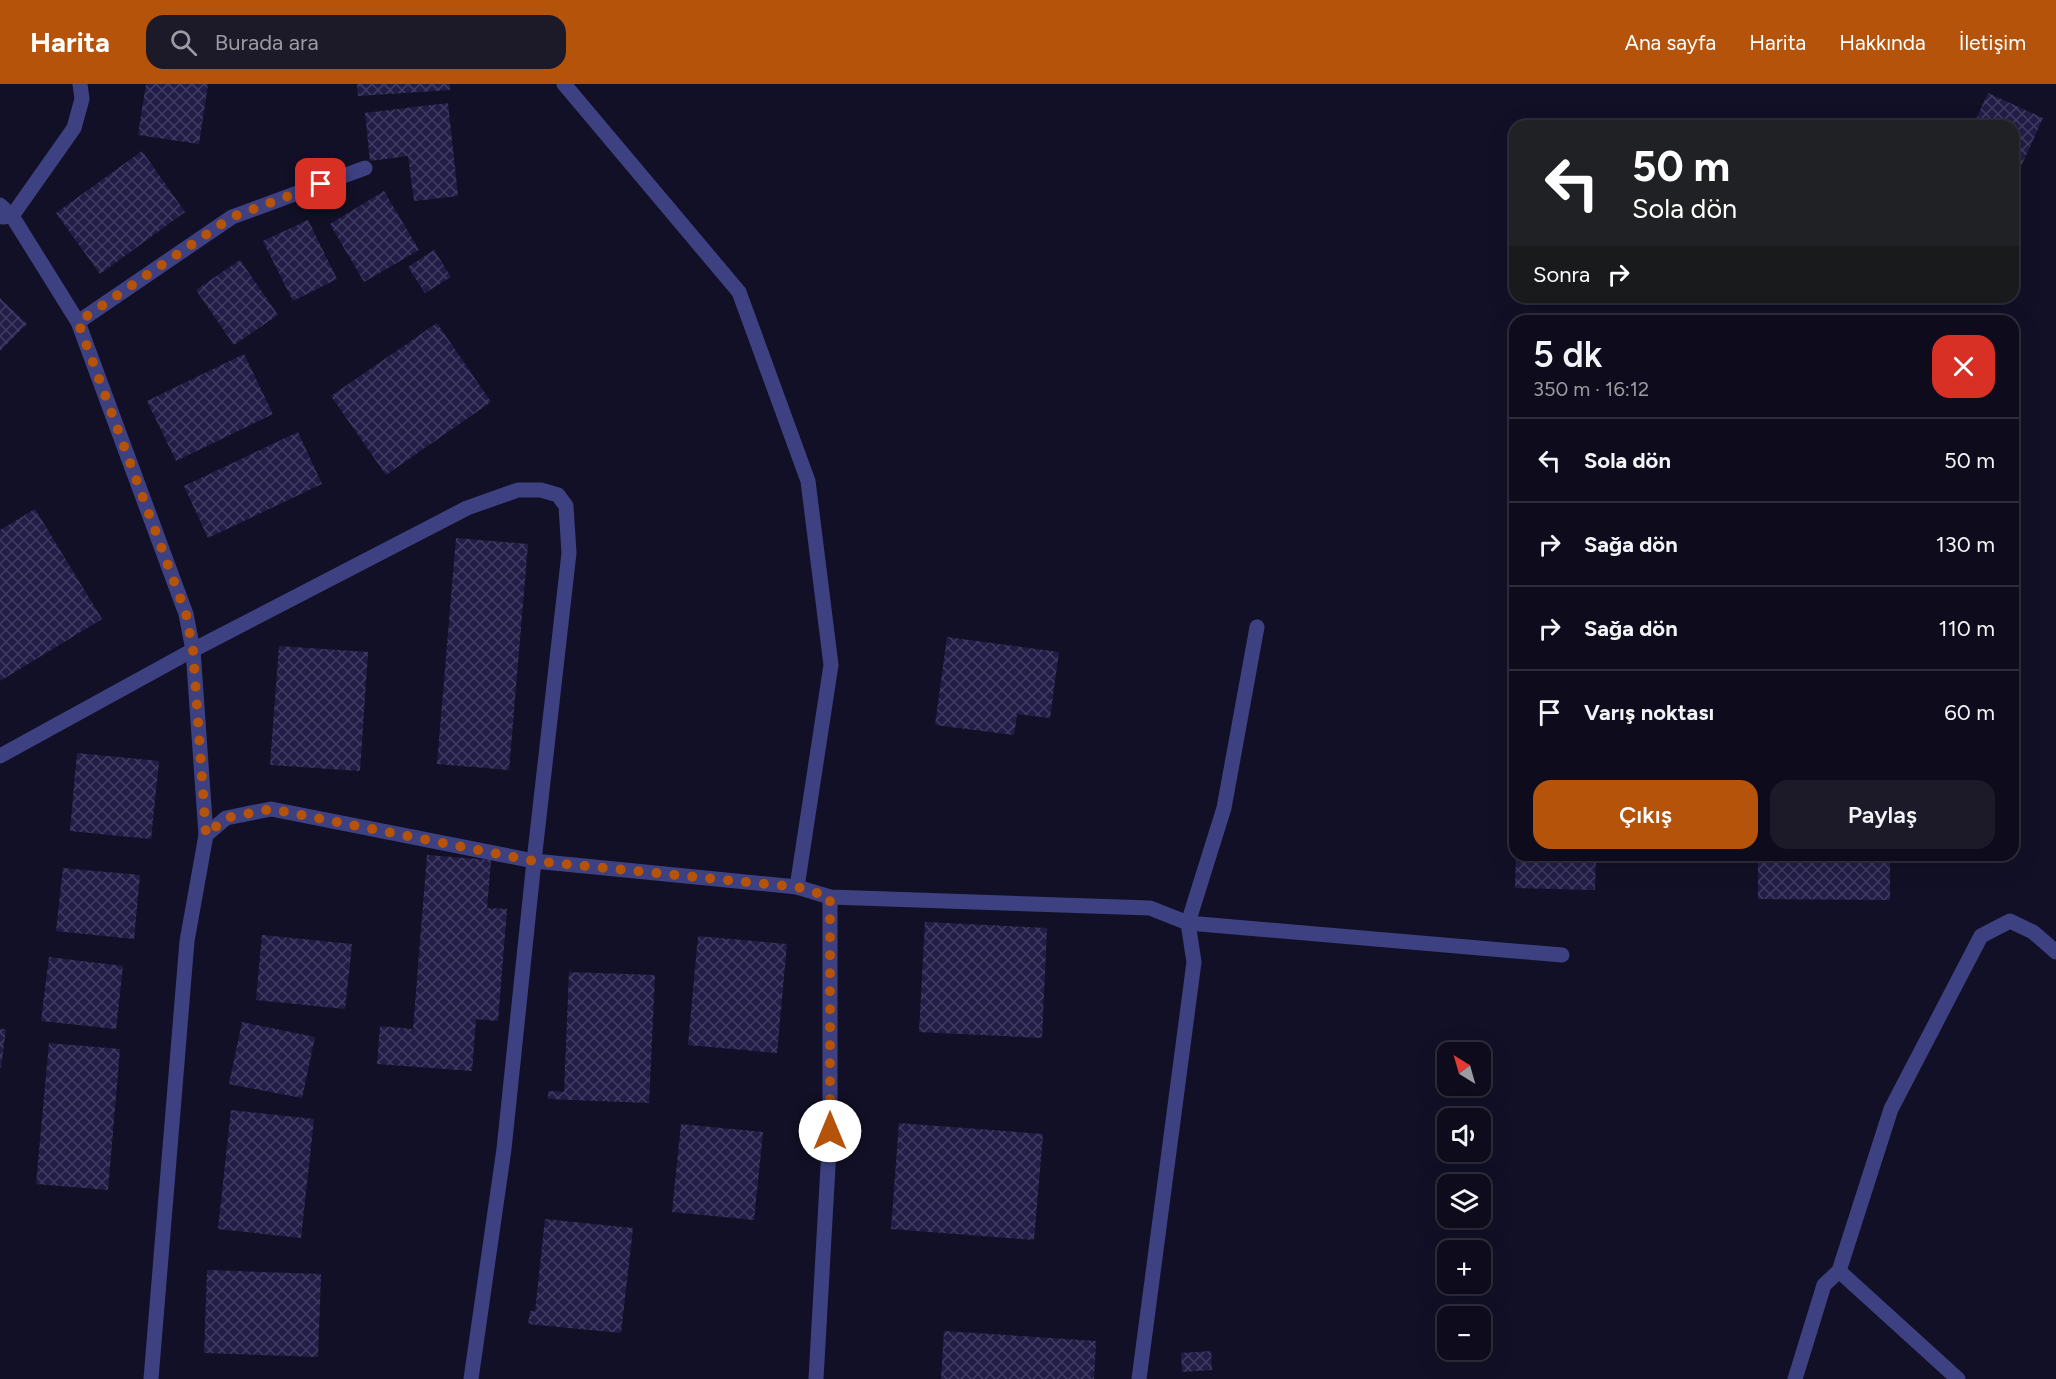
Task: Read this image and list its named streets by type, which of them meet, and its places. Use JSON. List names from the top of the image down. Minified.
{"north":"top left","page":{"header":"Harita","search":"Burada ara","nav":["Ana sayfa","Harita","Hakkında","İletişim"],"turn":["50 m","Sola dön"],"then":"Sonra","heading":["5 dk","350 m · 16:12"],"list":[{"name":"Sola dön","value":"50 m"},{"name":"Sağa dön","value":"130 m"},{"name":"Sağa dön","value":"110 m"},{"name":"Varış noktası","value":"60 m"}],"buttons":["Çıkış","Paylaş"],"map_buttons":["+","−"]}}
